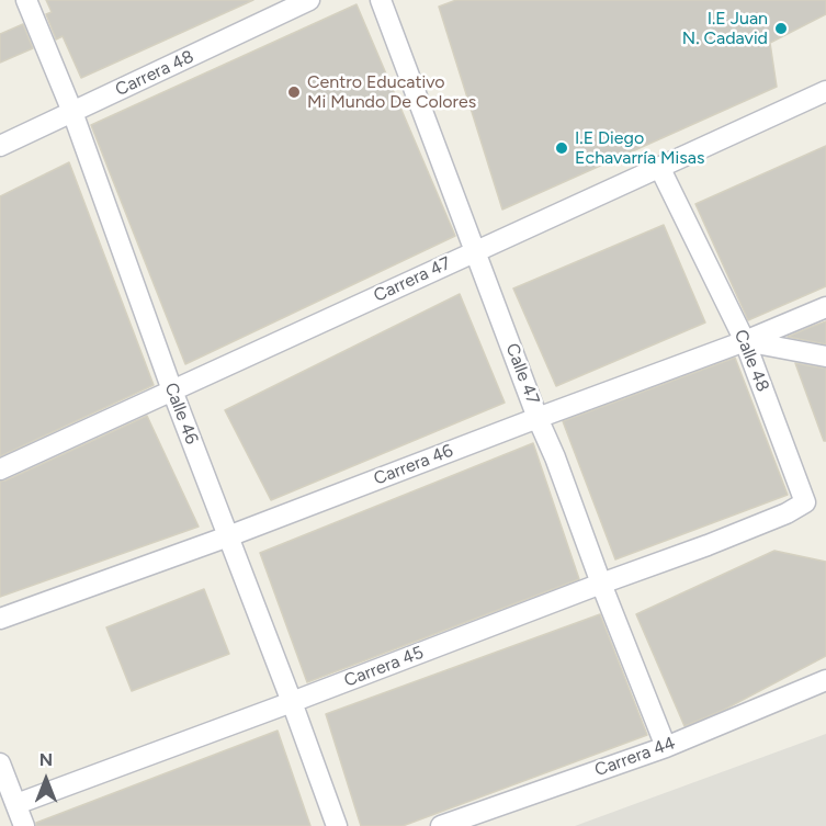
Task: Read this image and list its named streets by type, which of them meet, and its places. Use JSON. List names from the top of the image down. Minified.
{"streets":{"street":["Carrera 48","Carrera 47","Calle 48","Calle 47","Calle 46","Carrera 46","Carrera 45","Carrera 44"]},"crossings":[["Carrera 48","Calle 46"],["Carrera 47","Calle 48"],["Carrera 47","Calle 47"],["Carrera 47","Calle 46"],["Calle 48","Carrera 46"],["Calle 48","Carrera 45"],["Calle 47","Carrera 46"],["Calle 47","Carrera 45"],["Calle 47","Carrera 44"],["Calle 46","Carrera 46"],["Calle 46","Carrera 45"]],"places":["I.E Juan N. Cadavid","Centro Educativo Mi Mundo De Colores","I.E Diego Echavarría Misas"],"north":"top"}
